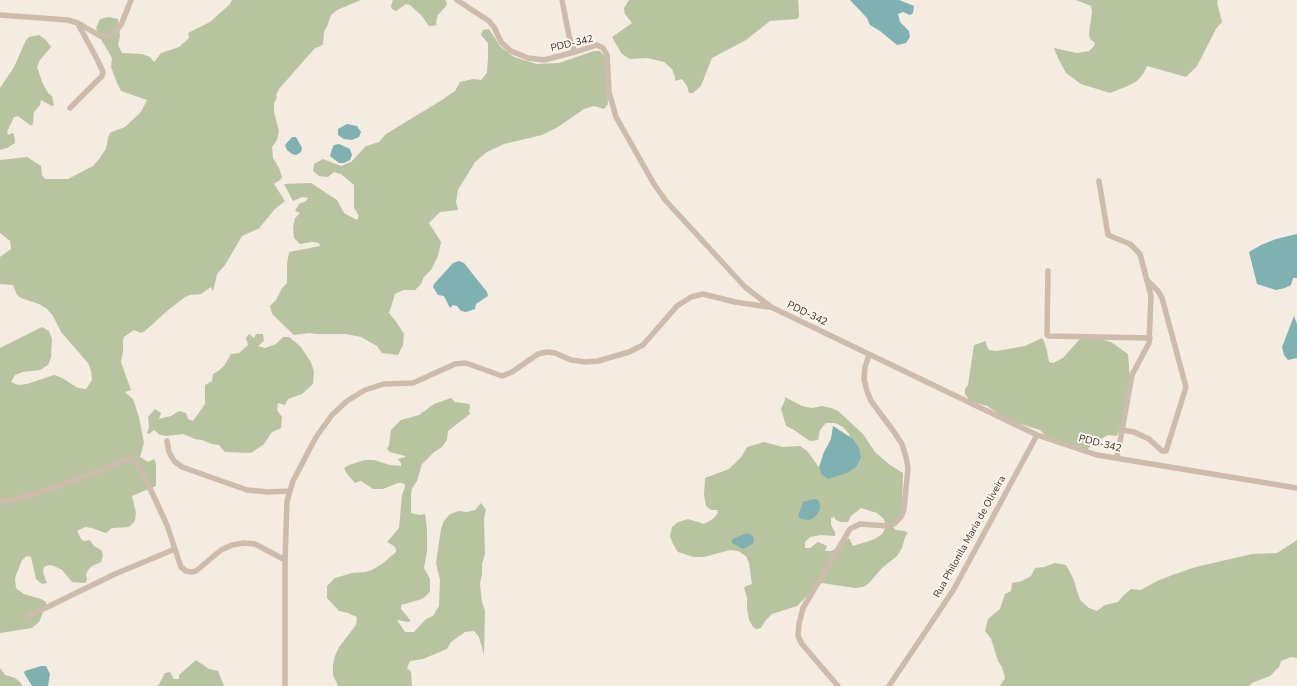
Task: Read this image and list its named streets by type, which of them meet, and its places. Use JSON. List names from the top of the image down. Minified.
{"streets":{"street":["PDD-342","Rua Philonila Maria de Oliveira"]},"crossings":[["PDD-342","Rua Philonila Maria de Oliveira"]]}
